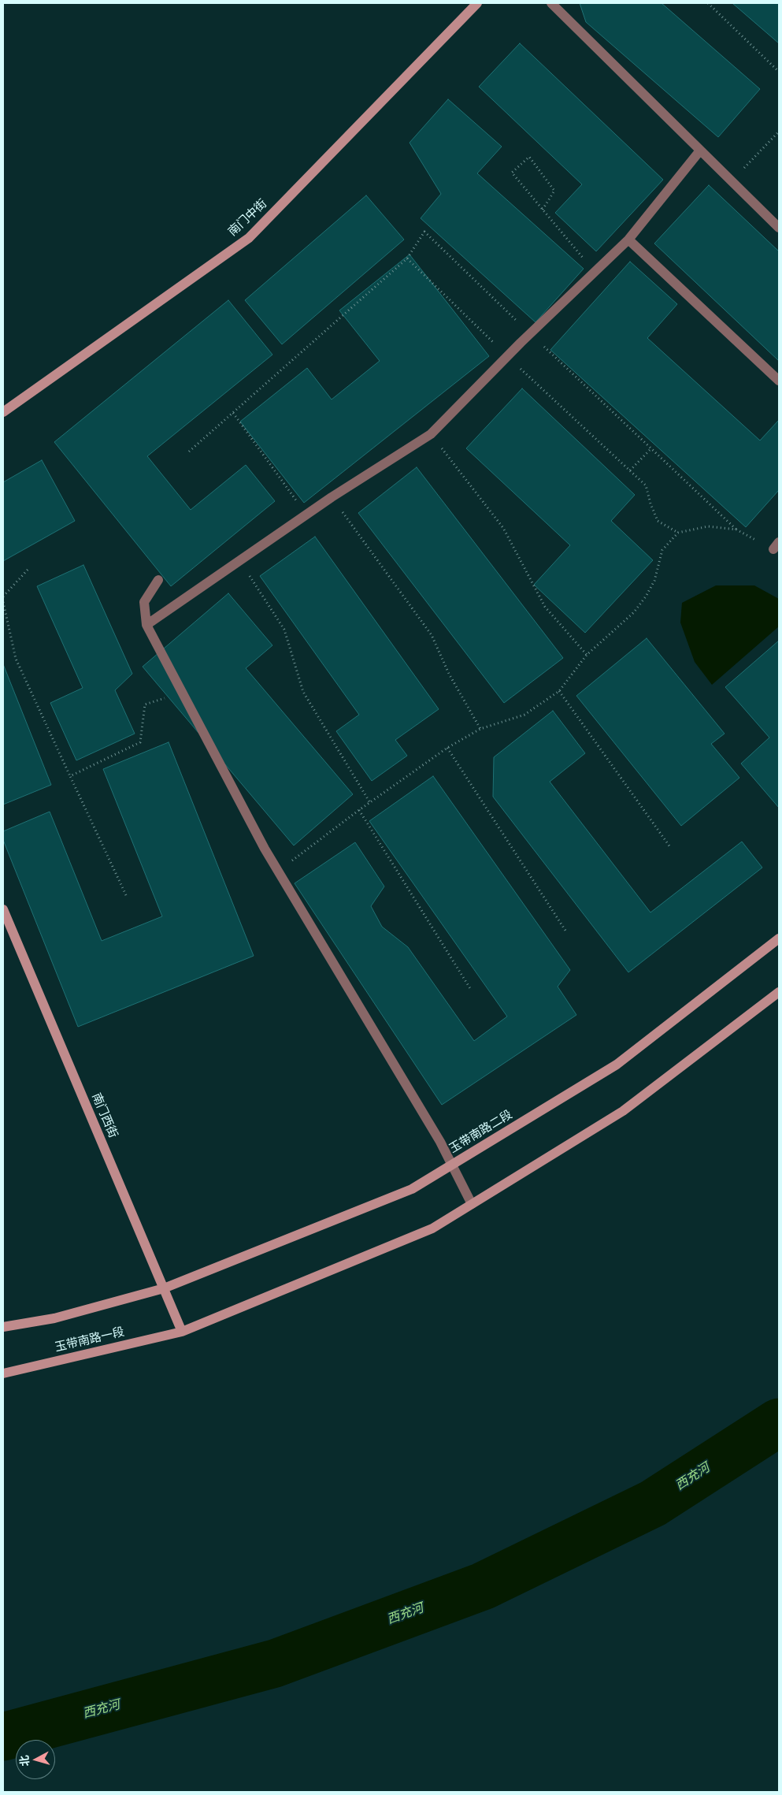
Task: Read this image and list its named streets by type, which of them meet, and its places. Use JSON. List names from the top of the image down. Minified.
{"streets":{"main road":["南门中街","南门西街","玉带南路二段","玉带南路一段"]},"crossings":[["南门西街","玉带南路二段"],["南门西街","玉带南路一段"]],"water":["西充河"],"north":"left"}
